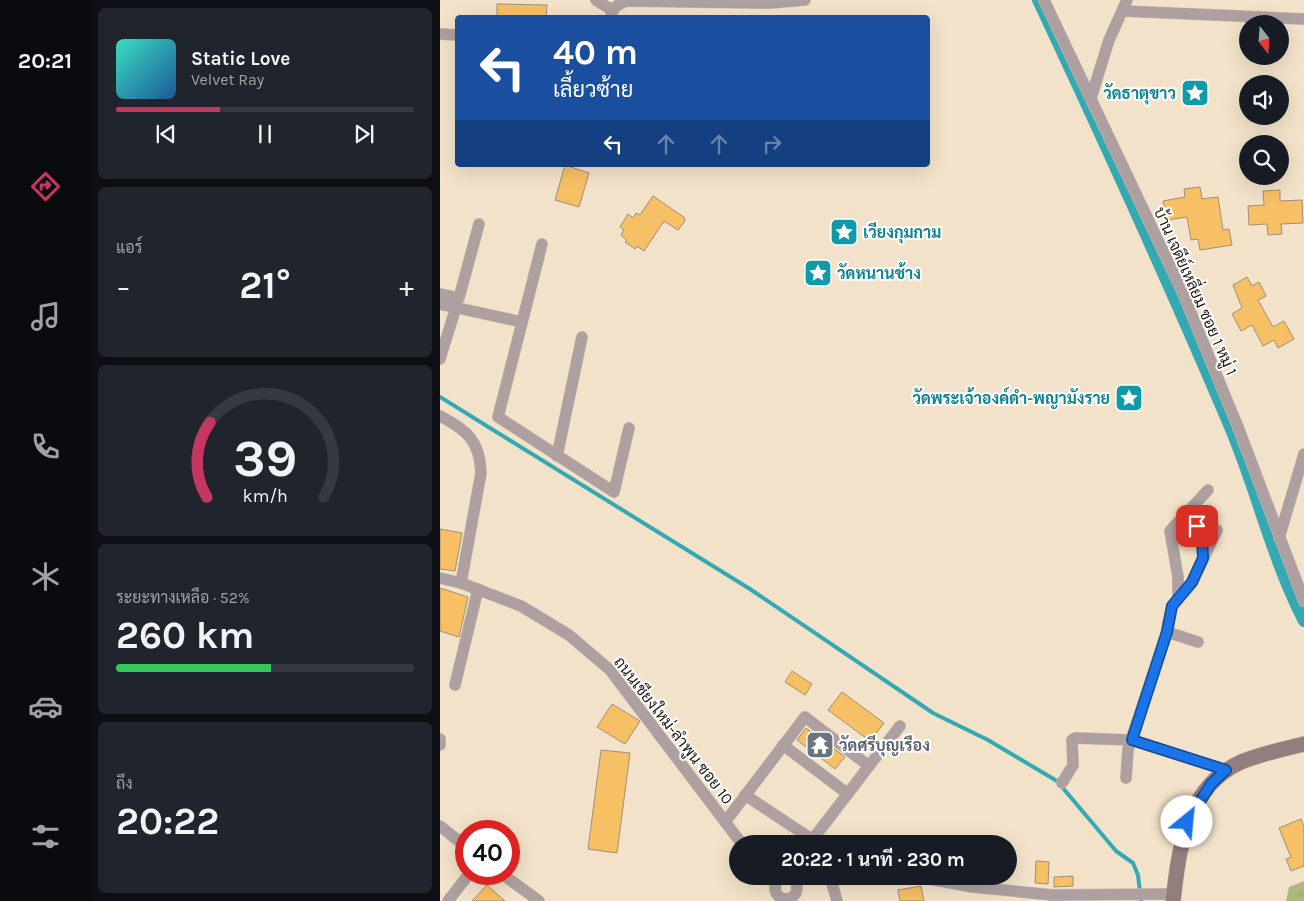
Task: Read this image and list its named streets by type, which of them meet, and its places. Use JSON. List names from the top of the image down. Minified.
{"streets":{"street":["บ้าน เจดีย์เหลี่ยม ซอย 1 หมู่ 1","ถนนเชียงใหม่-ลำพูน ซอย 10"]},"places":{"place":["วัดธาตุขาว","เวียงกุมกาม","วัดหนานช้าง","วัดพระเจ้าองค์ดำ-พญามังราย"],"temple":["วัดศรีบุญเรือง"]},"north":"bottom","page":{"tabs":"20:21","turn":["40 m","เลี้ยวซ้าย"],"song":["Static Love","Velvet Ray"],"tile":["แอร์",["ระยะทางเหลือ · 52%","260 km"],["ถึง","20:22"]],"heat":["−","21°","+"],"limit":"40","trip":"20:22 · 1 นาที · 230 m","gauge":["39","km/h"]}}
